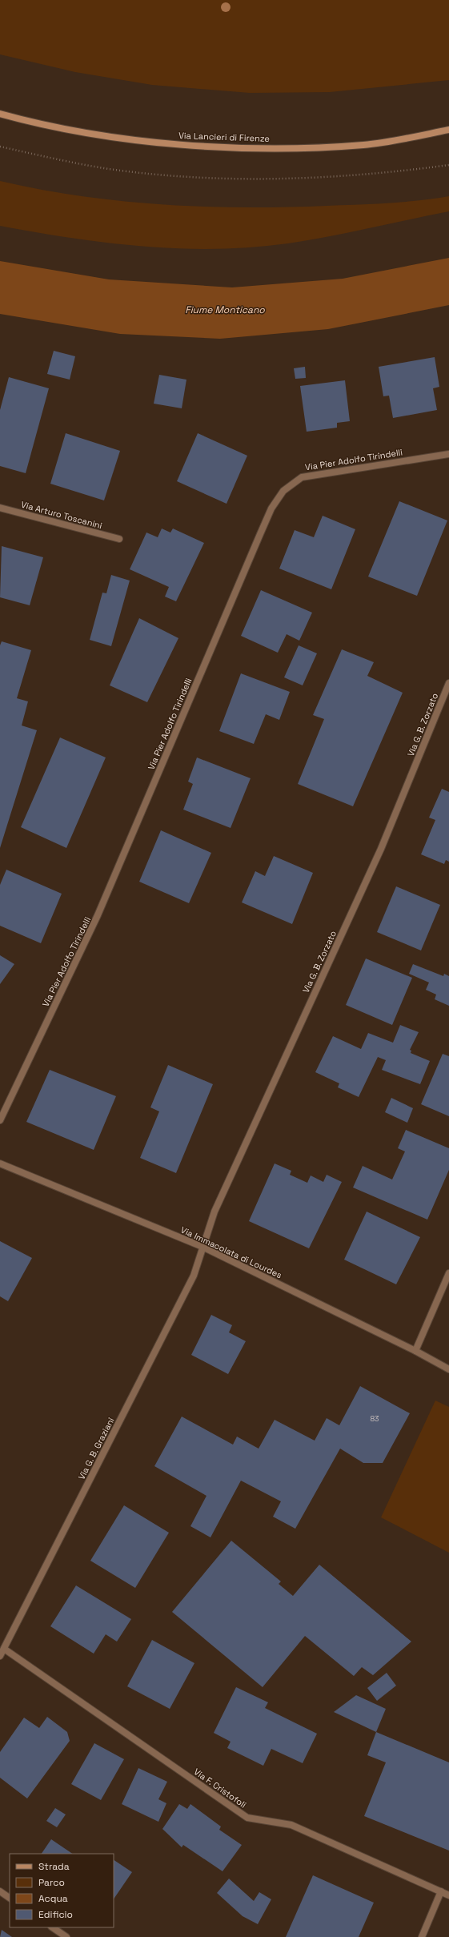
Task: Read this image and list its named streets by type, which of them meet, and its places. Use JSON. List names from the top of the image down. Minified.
{"streets":{"main road":["Via Lancieri di Firenze"],"street":["Via Pier Adolfo Tirindelli","Via Arturo Toscanini","Via G. B. Zorzato","Via Immacolata di Lourdes","Via G. B. Graziani","Via F. Cristofoli"]},"crossings":[["Via G. B. Zorzato","Via Immacolata di Lourdes"],["Via G. B. Zorzato","Via G. B. Graziani"],["Via Immacolata di Lourdes","Via G. B. Graziani"],["Via G. B. Graziani","Via F. Cristofoli"]],"water":["Fiume Monticano"],"house_numbers":["83"],"legend":["Strada","Parco","Acqua","Edificio"]}
